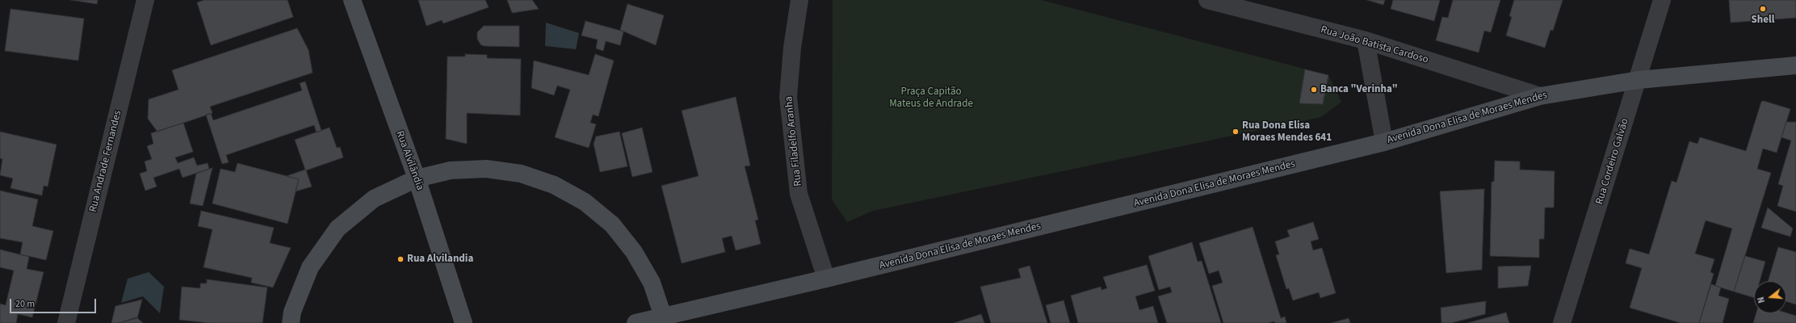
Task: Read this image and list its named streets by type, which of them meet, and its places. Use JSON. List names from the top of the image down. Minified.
{"streets":{"street":["Rua João Batista Cardoso","Avenida Dona Elisa de Moraes Mendes","Rua Filadelfo Aranha","Rua Alvilândia","Rua Andrade Fernandes","Rua Cordeiro Galvão"]},"crossings":[["Rua João Batista Cardoso","Avenida Dona Elisa de Moraes Mendes"],["Avenida Dona Elisa de Moraes Mendes","Rua Filadelfo Aranha"],["Avenida Dona Elisa de Moraes Mendes","Rua Cordeiro Galvão"]],"parks":["Praça Capitão Mateus de Andrade"],"places":["Shell","Banca \"Verinha\"","Rua Dona Elisa Moraes Mendes 641","Rua Alvilandia"],"scale_bar":"20 m","north":"left"}
